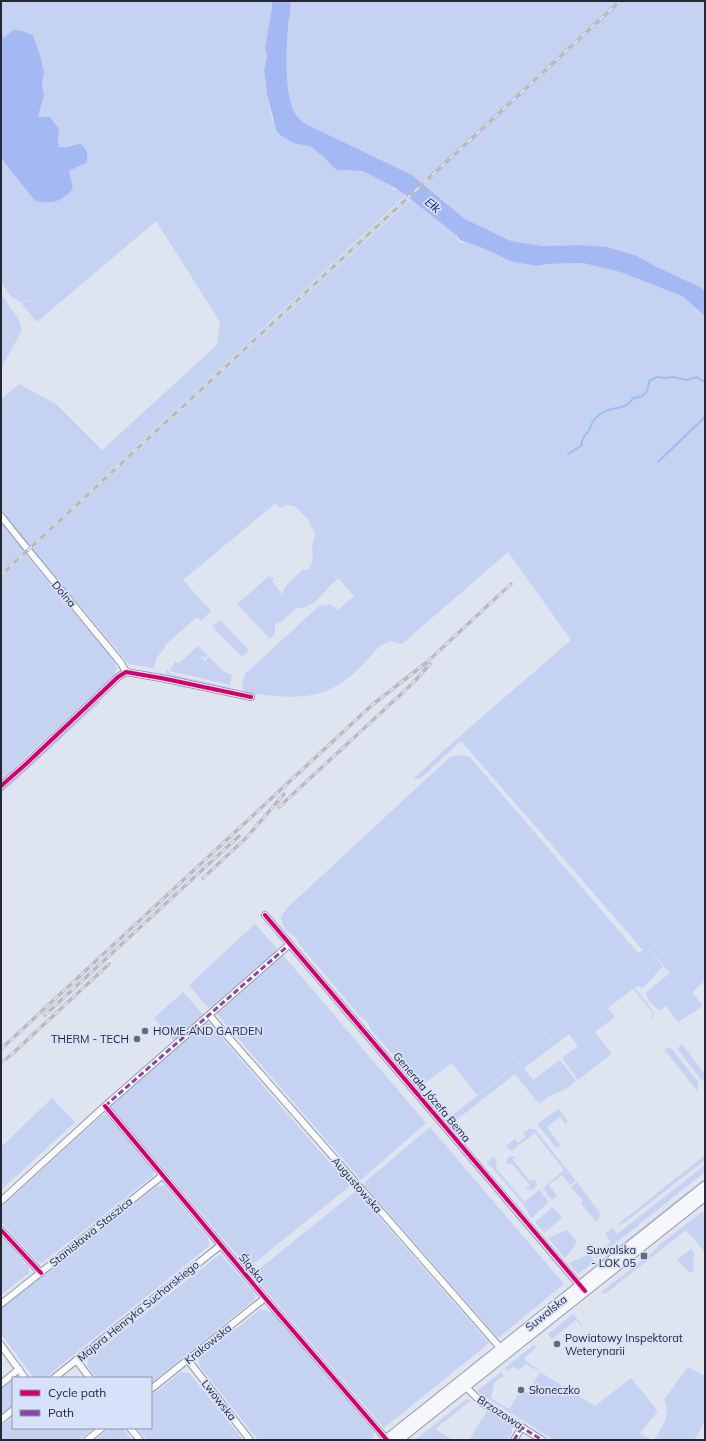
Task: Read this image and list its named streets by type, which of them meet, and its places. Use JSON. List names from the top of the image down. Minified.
{"streets":{"street":["Dolna","Generała Józefa Bema","Augustowska","Stanisława Staszica","Śląska","Majora Henryka Sucharskiego","Suwalska","Krakowska","Lwowska","Brzozowa"]},"crossings":[["Generała Józefa Bema","Suwalska"],["Augustowska","Suwalska"],["Stanisława Staszica","Śląska"],["Śląska","Majora Henryka Sucharskiego"],["Śląska","Suwalska"],["Śląska","Krakowska"],["Suwalska","Brzozowa"],["Krakowska","Lwowska"]],"water":["Ełk"],"places":{"other":["HOME AND GARDEN","THERM - TECH","Powiatowy Inspektorat Weterynarii","Słoneczko"],"transit":["Suwalska - LOK 05"]},"legend":["Cycle path","Path"]}
